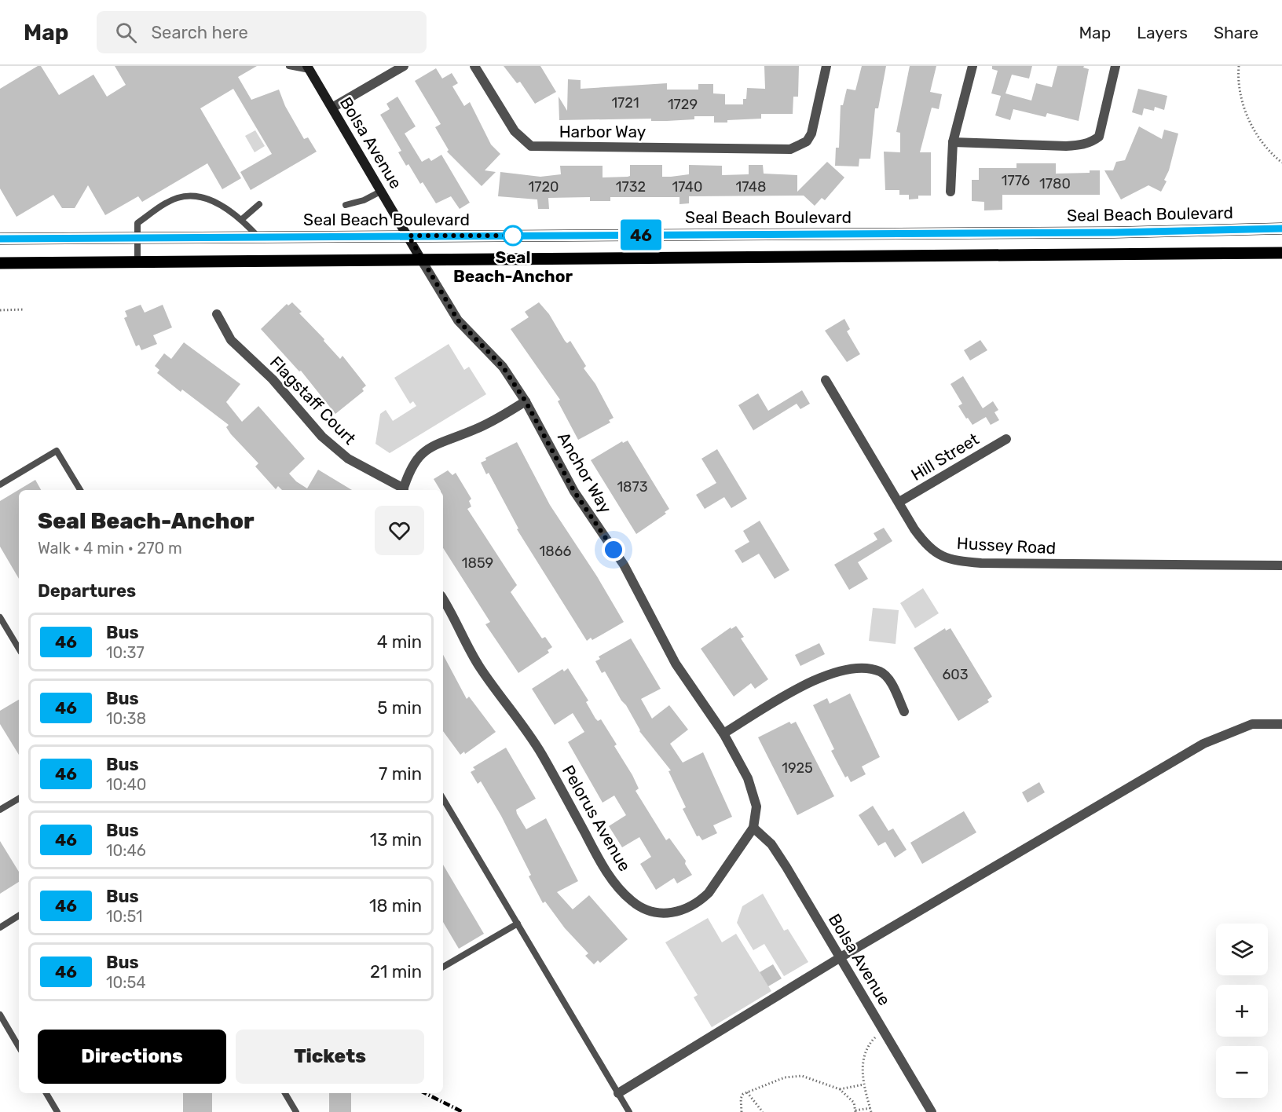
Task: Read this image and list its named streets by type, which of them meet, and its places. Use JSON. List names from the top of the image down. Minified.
{"streets":{"main road":["Bolsa Avenue","Seal Beach Boulevard"],"street":["Harbor Way","Flagstaff Court","Hill Street","Anchor Way","Hussey Road","Pelorus Avenue"]},"crossings":[["Bolsa Avenue","Seal Beach Boulevard"],["Bolsa Avenue","Anchor Way"],["Bolsa Avenue","Pelorus Avenue"],["Hill Street","Hussey Road"]],"places":["Seal Beach-Anchor"],"lines":["bus line 46"],"house_numbers":["1721","1729","1776","1780","1720","1732","1740","1748","1873","1866","1859","603","1925"],"page":{"header":"Map","search":"Search here","nav":["Map","Layers","Share"],"on_map":"46","heading":[["Seal Beach-Anchor","Walk · 4 min · 270 m"],"Departures"],"list":[{"mark":"46","name":"Bus","note":"10:37","value":"4 min"},{"mark":"46","name":"Bus","note":"10:38","value":"5 min"},{"mark":"46","name":"Bus","note":"10:40","value":"7 min"},{"mark":"46","name":"Bus","note":"10:46","value":"13 min"},{"mark":"46","name":"Bus","note":"10:51","value":"18 min"},{"mark":"46","name":"Bus","note":"10:54","value":"21 min"}],"map_buttons":["+","−"],"buttons":["Directions","Tickets"]}}
